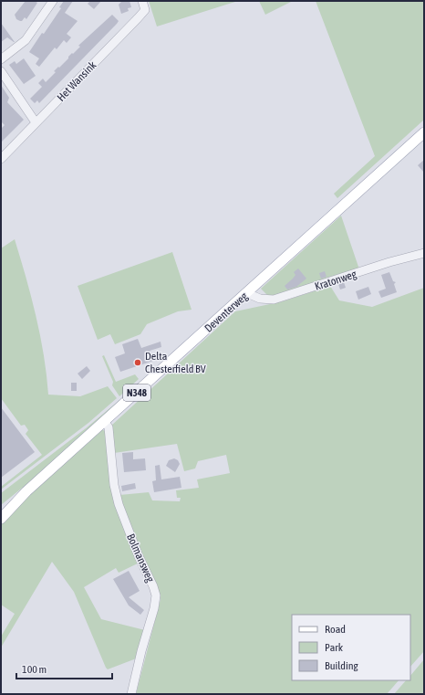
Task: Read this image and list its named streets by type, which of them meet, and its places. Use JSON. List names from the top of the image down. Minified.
{"streets":{"main road":["Deventerweg","N348"],"street":["Het Wansink","Kratonweg","Bolmansweg"]},"crossings":[["Kratonweg","Deventerweg"],["Deventerweg","Bolmansweg"]],"places":["Delta Chesterfield BV"],"legend":["Road","Park","Building"],"scale_bar":"100 m"}
